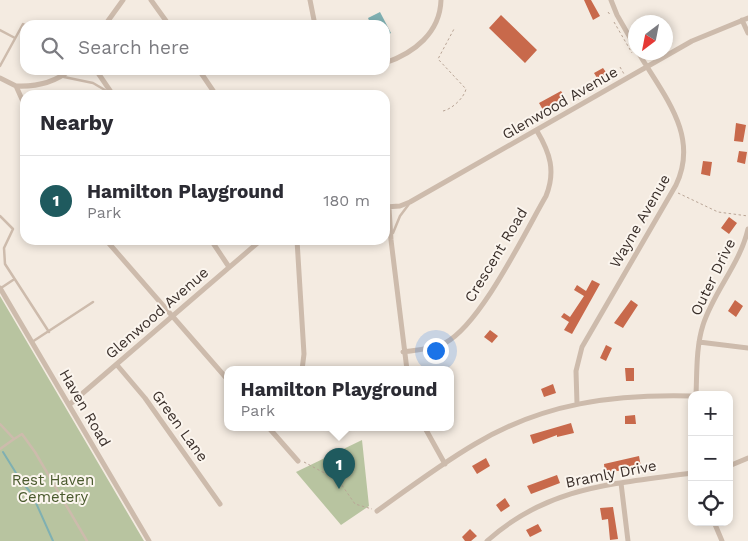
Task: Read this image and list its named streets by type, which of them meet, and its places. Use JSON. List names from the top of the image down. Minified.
{"streets":{"street":["Glenwood Avenue","Wayne Avenue","Crescent Road","Outer Drive","Haven Road","Green Lane","Bramly Drive"]},"crossings":[["Glenwood Avenue","Wayne Avenue"],["Glenwood Avenue","Crescent Road"],["Glenwood Avenue","Haven Road"],["Glenwood Avenue","Green Lane"]],"parks":["Rest Haven Cemetery"],"north":"bottom left","page":{"search":"Search here","heading":"Nearby","list":[{"mark":"1","name":"Hamilton Playground","note":"Park","value":"180 m"}],"popup":["Hamilton Playground","Park"],"map_buttons":["+","−"],"pins":"1"}}
